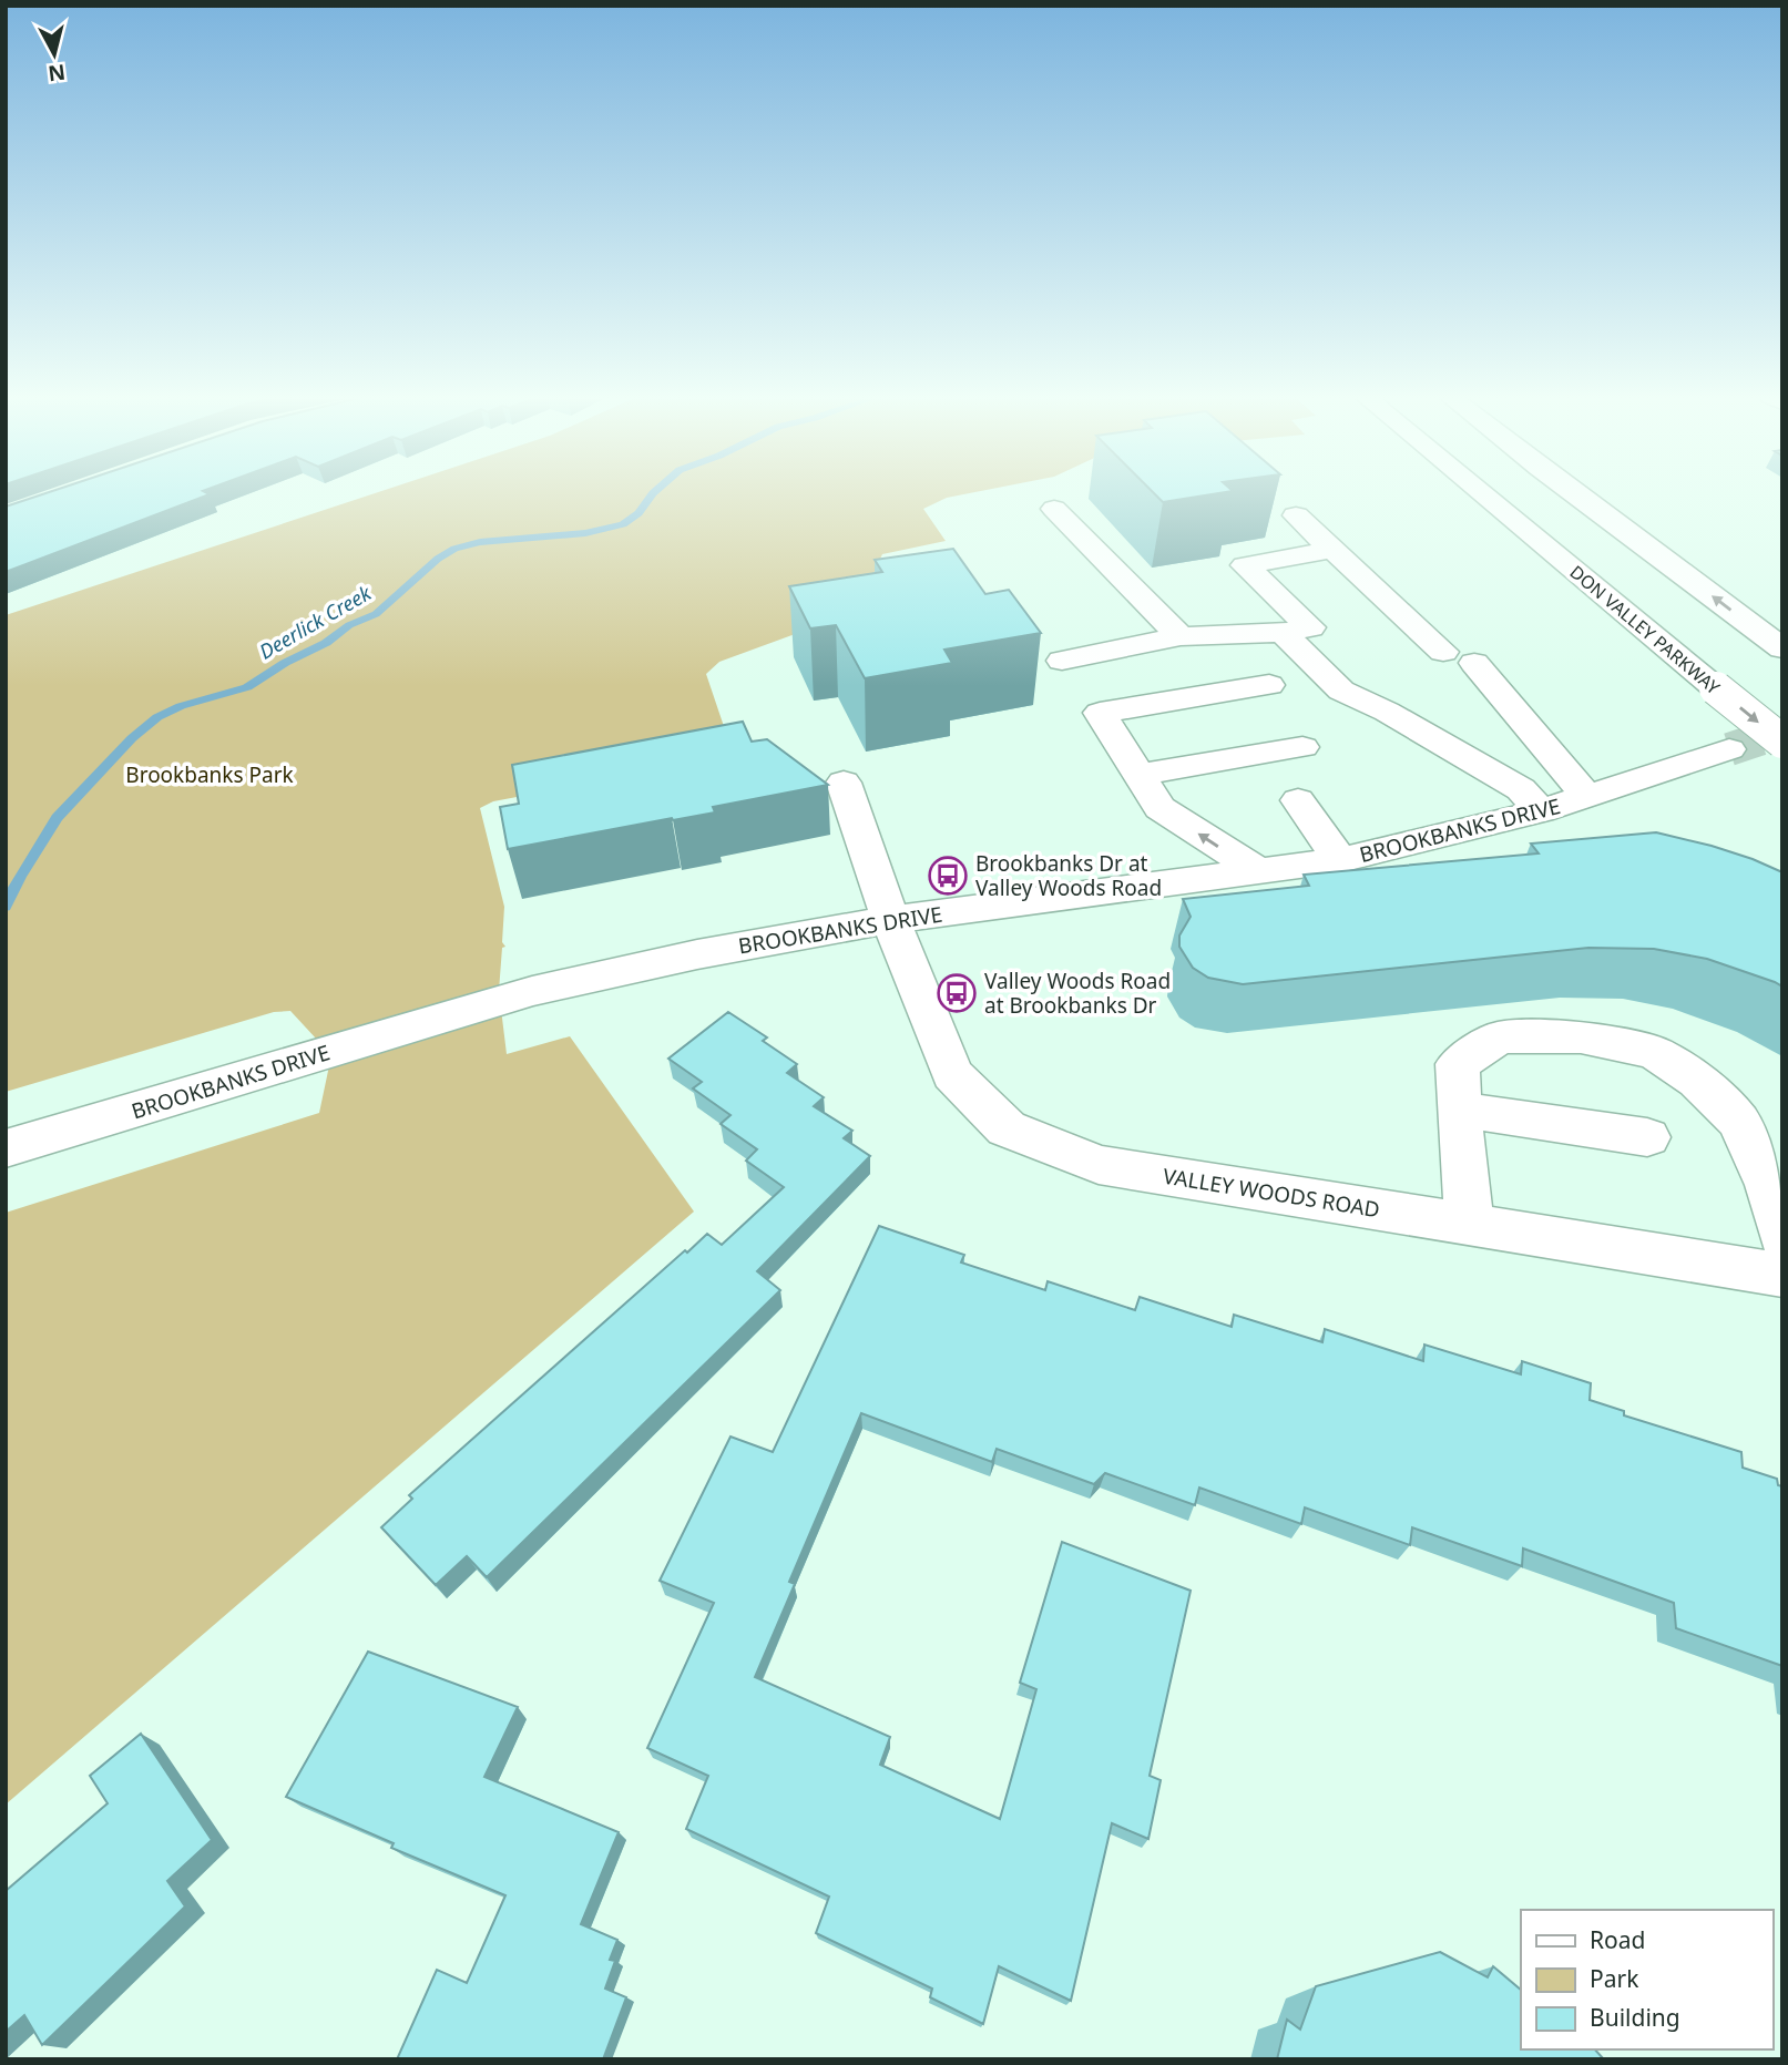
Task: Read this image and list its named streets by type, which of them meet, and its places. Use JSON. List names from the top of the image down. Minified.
{"streets":{"main road":["DON VALLEY PARKWAY","BROOKBANKS DRIVE","VALLEY WOODS ROAD"]},"crossings":[["BROOKBANKS DRIVE","VALLEY WOODS ROAD"]],"water":["Deerlick Creek"],"parks":["Brookbanks Park"],"places":{"bus stop":["Brookbanks Dr at Valley Woods Road","Valley Woods Road at Brookbanks Dr"]},"legend":["Road","Park","Building"],"north":"bottom"}
